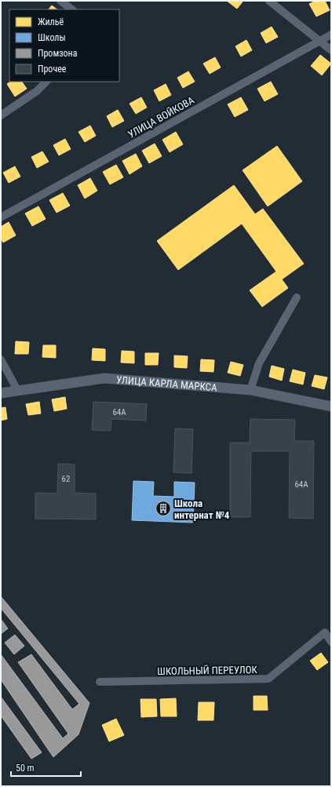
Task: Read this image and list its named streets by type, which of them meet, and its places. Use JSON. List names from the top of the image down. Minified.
{"streets":{"street":["УЛИЦА ВОЙКОВА","УЛИЦА КАРЛА МАРКСА","ШКОЛЬНЫЙ ПЕРЕУЛОК"]},"places":{"building":["Школа интернат №4"]},"house_numbers":["64А","62","64А"],"legend":["Жильё","Школы","Промзона","Прочее"],"scale_bar":"50 m"}
